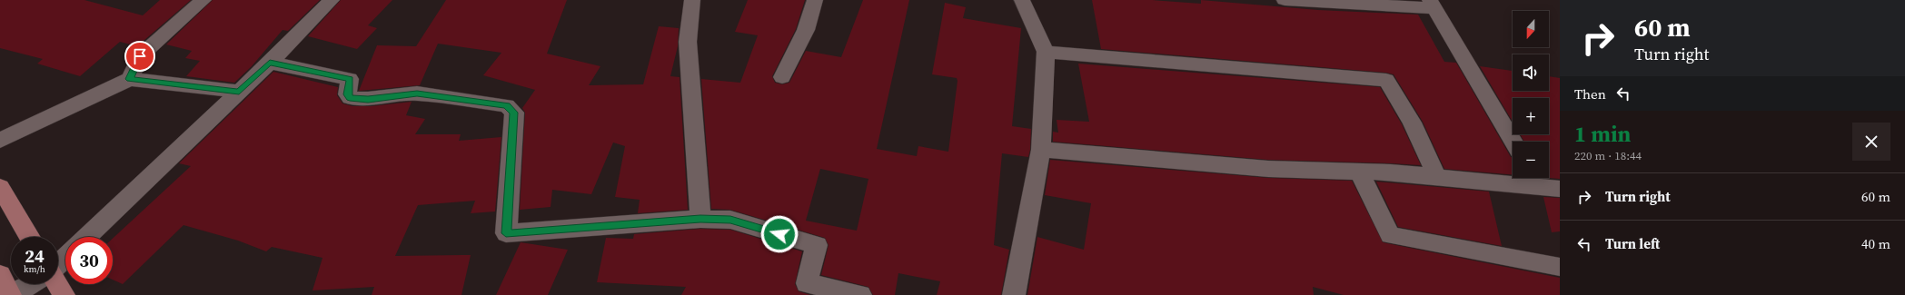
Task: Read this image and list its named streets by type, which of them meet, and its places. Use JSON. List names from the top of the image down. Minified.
{"north":"bottom","page":{"turn":["60 m","Turn right"],"map_buttons":["+","−"],"then":"Then","heading":["1 min","220 m · 18:44"],"list":[{"name":"Turn right","value":"60 m"},{"name":"Turn left","value":"40 m"}],"speed":"24 km/h","limit":"30"}}
